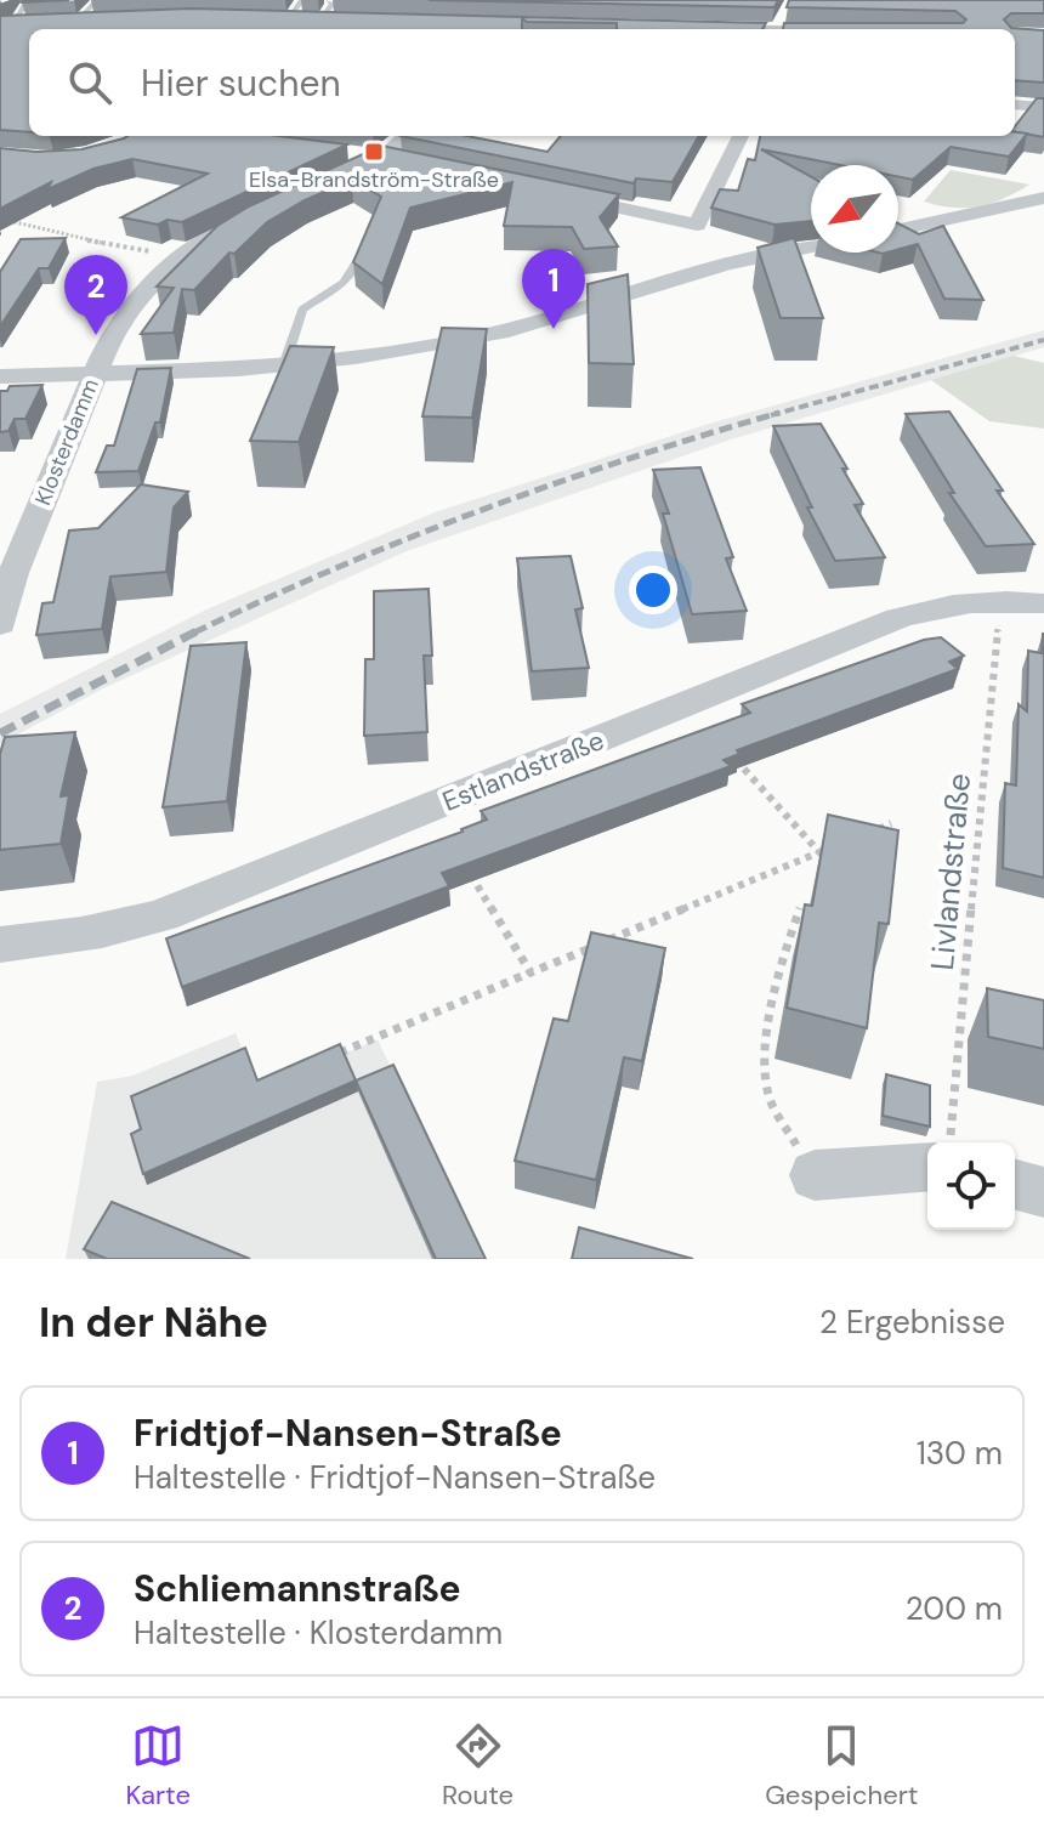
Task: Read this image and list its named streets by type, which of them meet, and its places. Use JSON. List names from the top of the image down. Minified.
{"streets":{"street":["Klosterdamm","Estlandstraße"],"path":["Livlandstraße"]},"crossings":[["Estlandstraße","Livlandstraße"]],"places":{"transit":["Elsa-Brandström-Straße"]},"north":"bottom left","page":{"search":"Hier suchen","pins":["1","2"],"heading":["In der Nähe","2 Ergebnisse"],"list":[{"mark":"1","name":"Fridtjof-Nansen-Straße","note":"Haltestelle · Fridtjof-Nansen-Straße","value":"130 m"},{"mark":"2","name":"Schliemannstraße","note":"Haltestelle · Klosterdamm","value":"200 m"}],"nav":["Karte","Route","Gespeichert"]}}
